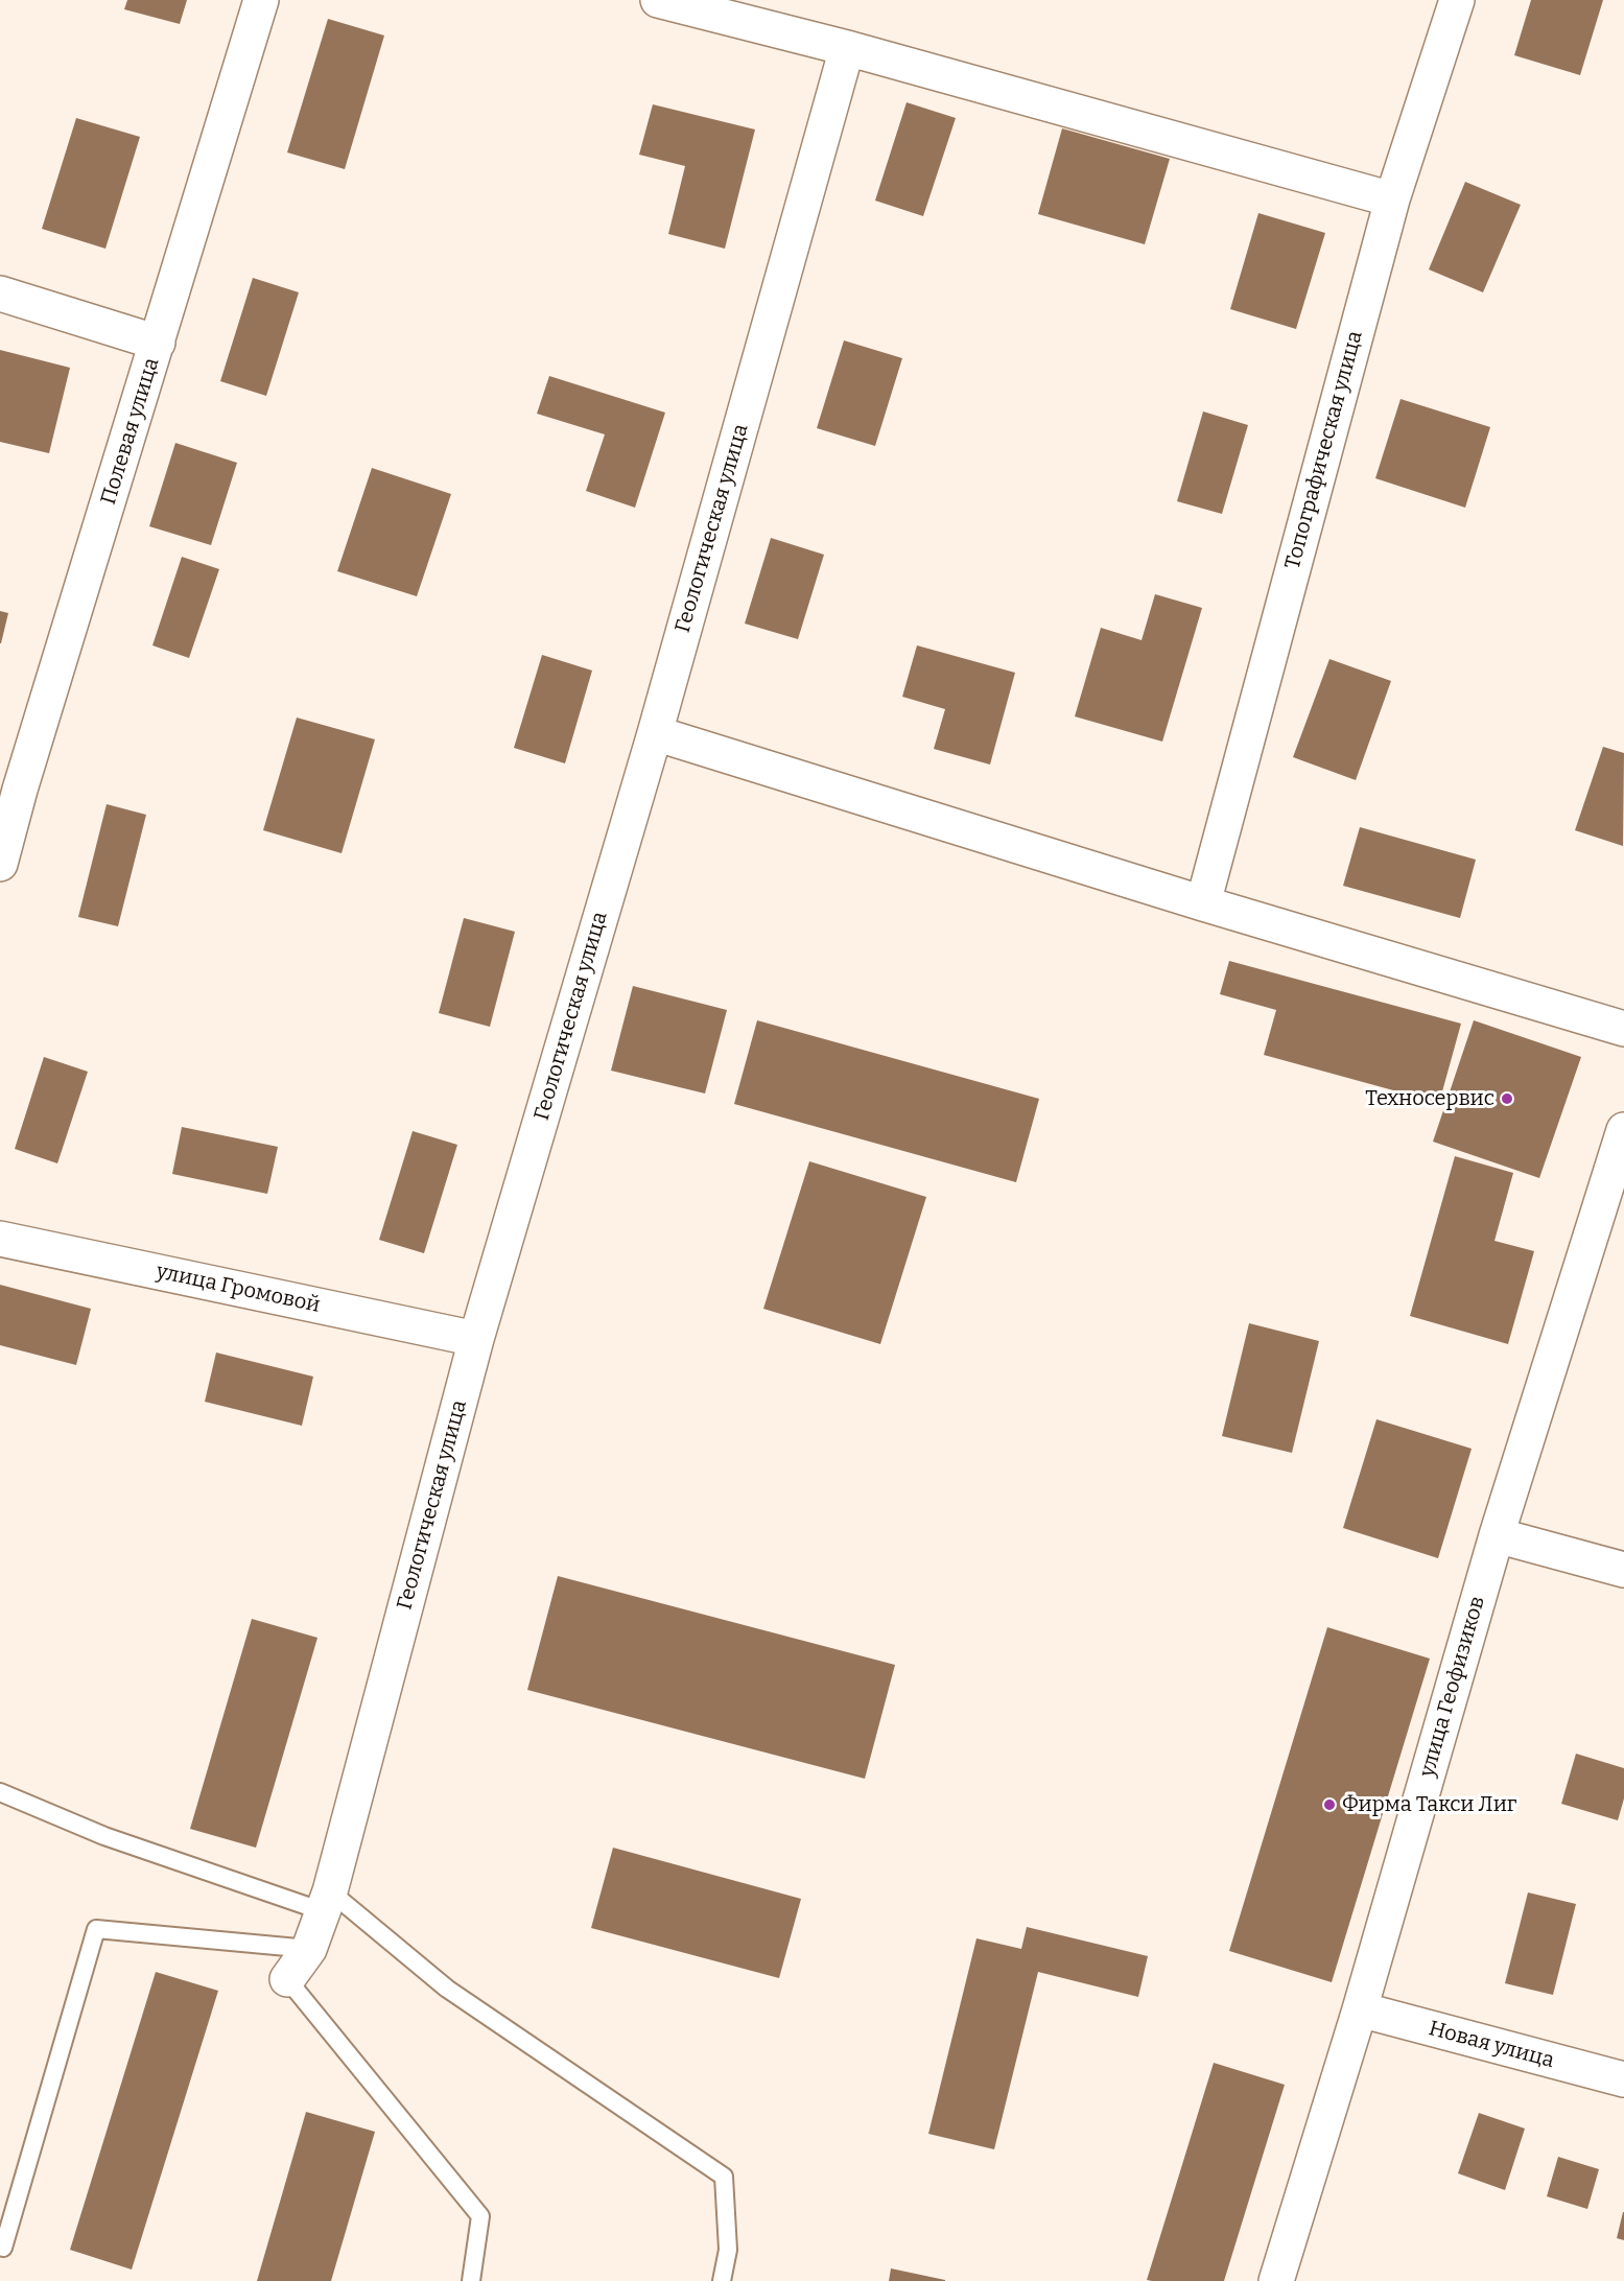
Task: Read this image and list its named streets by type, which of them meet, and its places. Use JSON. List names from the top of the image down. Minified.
{"streets":{"street":["Полевая улица","Топографическая улица","Геологическая улица","улица Громовой","улица Геофизиков","Новая улица"]},"crossings":[["Геологическая улица","улица Громовой"],["улица Геофизиков","Новая улица"]],"places":["Техносервис","Фирма Такси Лиг"]}
